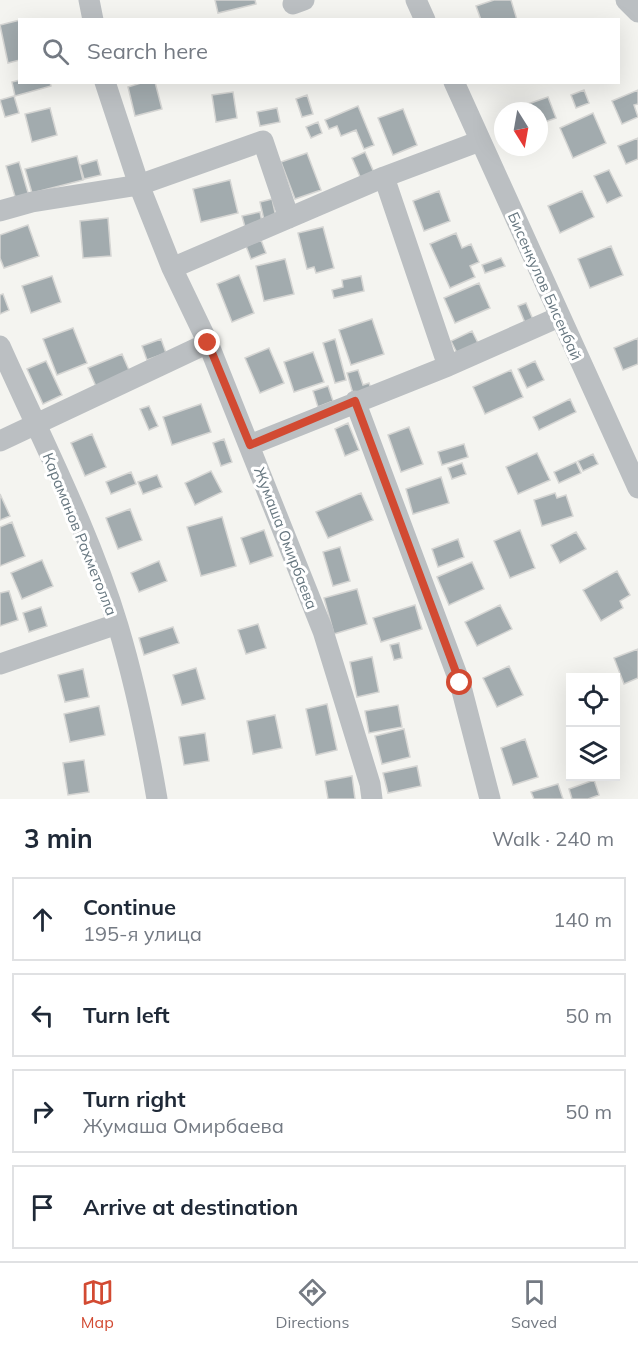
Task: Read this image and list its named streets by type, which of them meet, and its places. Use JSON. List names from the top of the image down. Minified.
{"streets":{"street":["Бисенкулов Бисенбай","Караманов Рахметолла","Жумаша Омирбаева"]},"north":"bottom","page":{"search":"Search here","heading":["3 min","Walk · 240 m"],"list":[["Continue","195-я улица","140 m"],["Turn left","50 m"],["Turn right","Жумаша Омирбаева","50 m"],"Arrive at destination"],"nav":["Map","Directions","Saved"]}}
